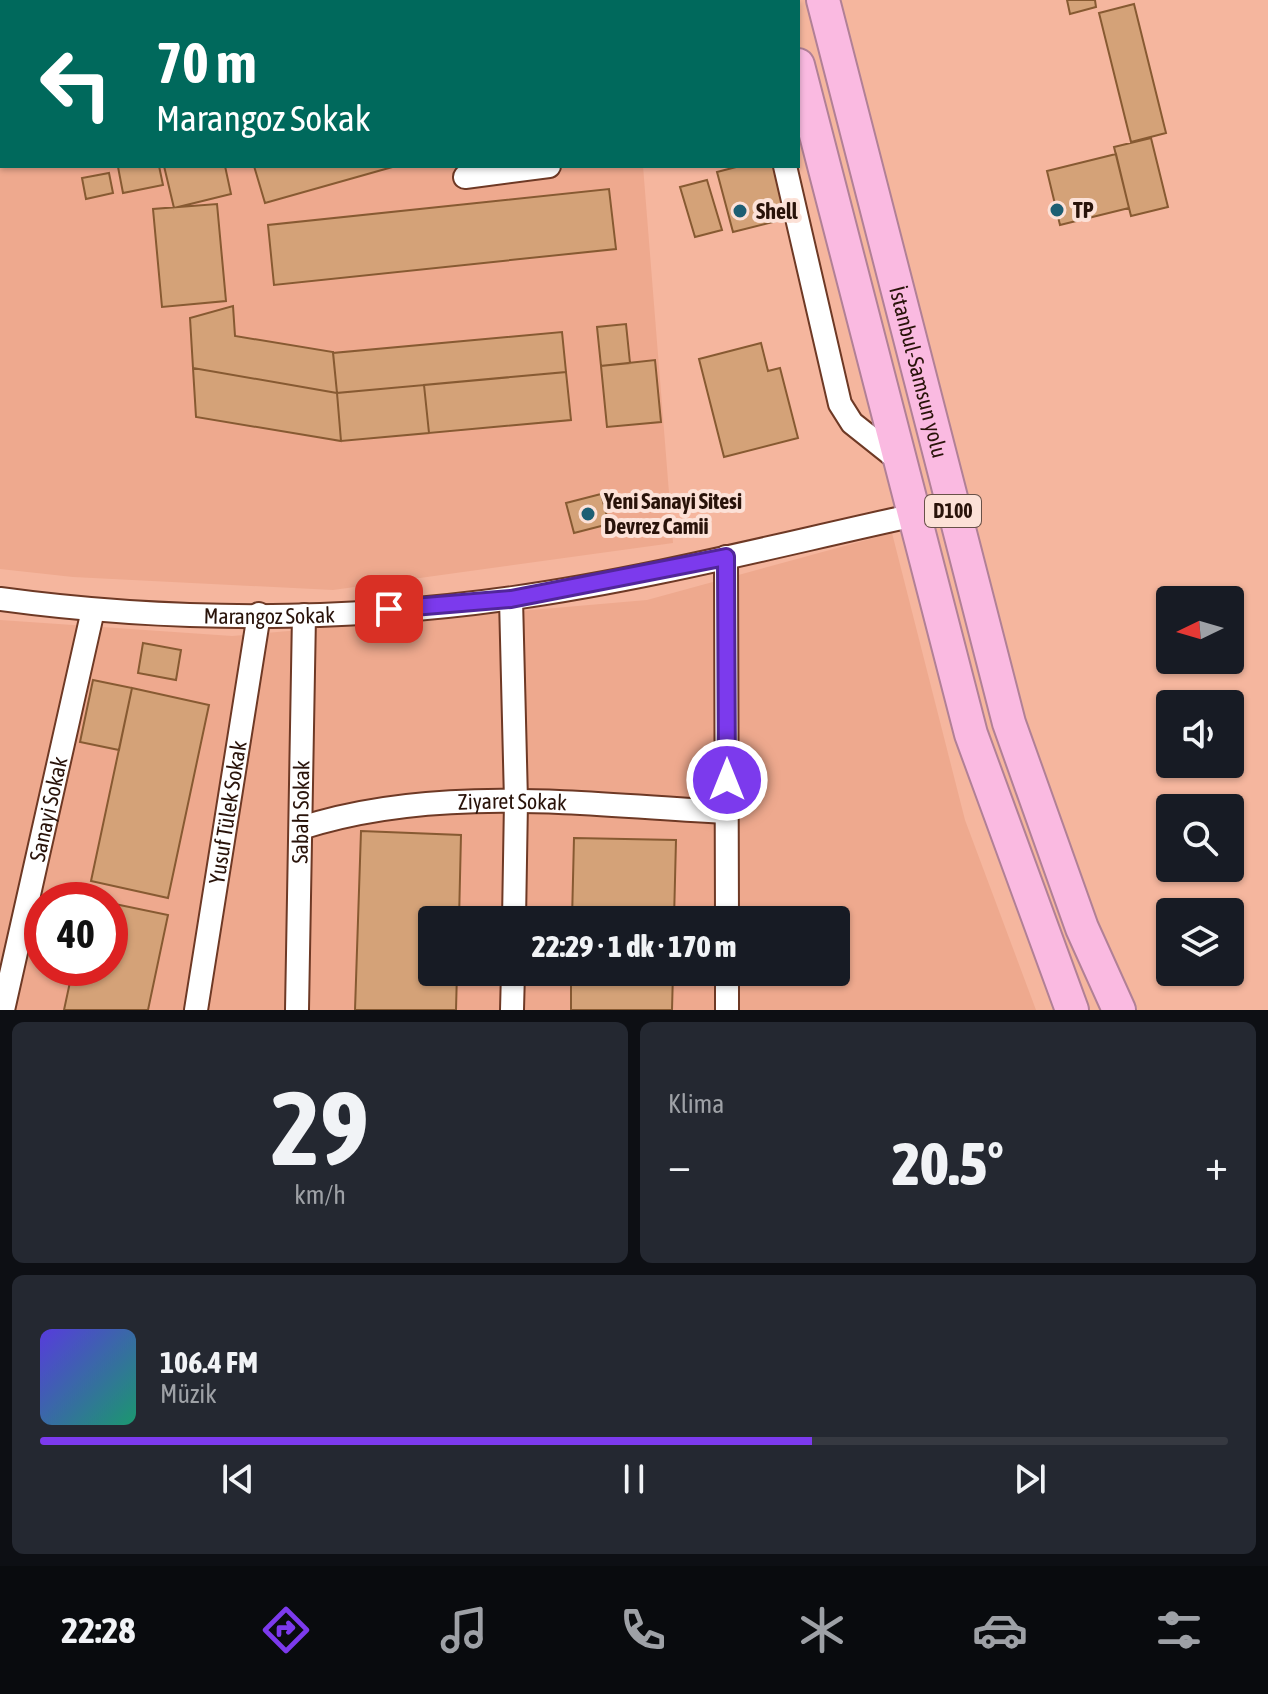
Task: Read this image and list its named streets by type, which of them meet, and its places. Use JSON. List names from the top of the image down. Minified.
{"streets":{"highway":["İstanbul-Samsun yolu","D100"],"street":["Marangoz Sokak","Ziyaret Sokak","Sanayi Sokak","Yusuf Tülek Sokak","Sabah Sokak"]},"crossings":[["İstanbul-Samsun yolu","Marangoz Sokak"],["Marangoz Sokak","Sanayi Sokak"],["Marangoz Sokak","Yusuf Tülek Sokak"],["Marangoz Sokak","Sabah Sokak"],["Ziyaret Sokak","Sabah Sokak"]],"places":["TP","Shell","Yeni Sanayi Sitesi Devrez Camii"],"north":"left","page":{"turn":["70 m","Marangoz Sokak"],"limit":"40","trip":"22:29 · 1 dk · 170 m","tile":[["29","km/h"],"Klima"],"heat":["−","20.5°","+"],"song":["106.4 FM","Müzik"],"tabs":"22:28"}}
